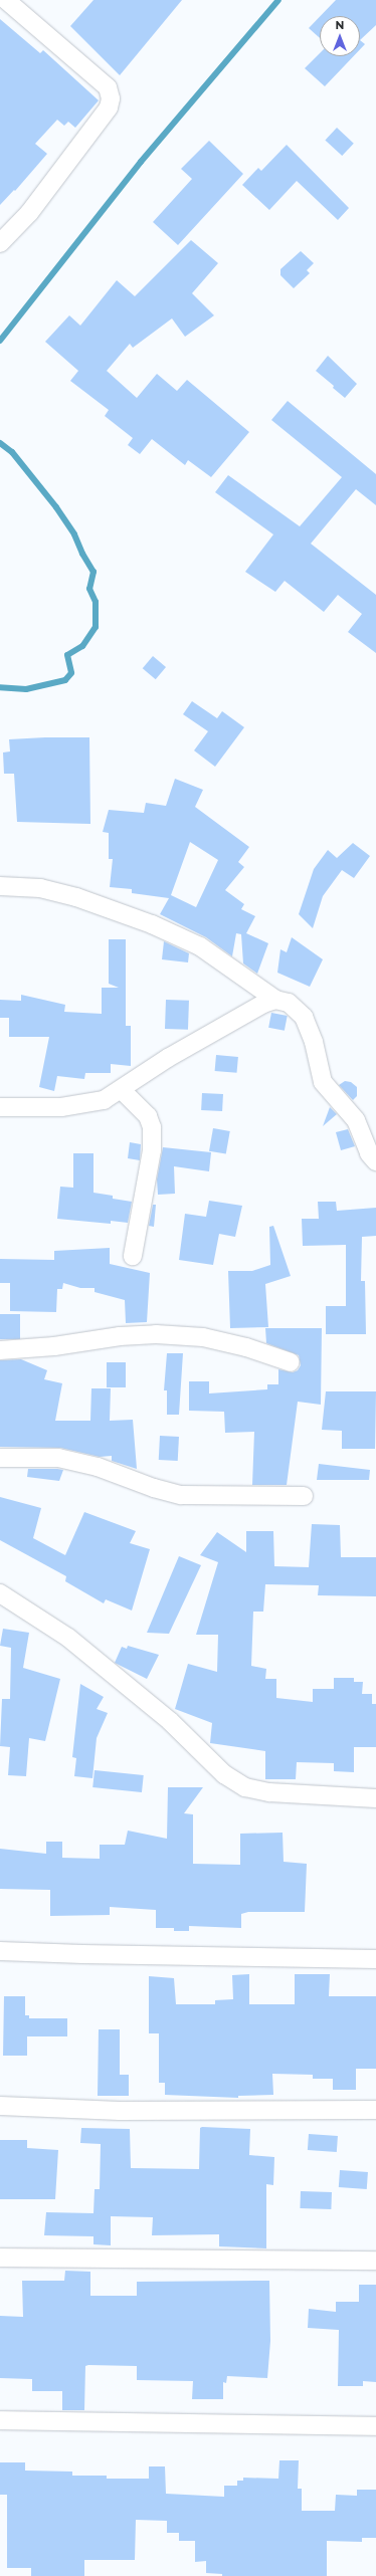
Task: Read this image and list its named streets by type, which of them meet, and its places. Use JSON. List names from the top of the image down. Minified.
{"north":"top"}
